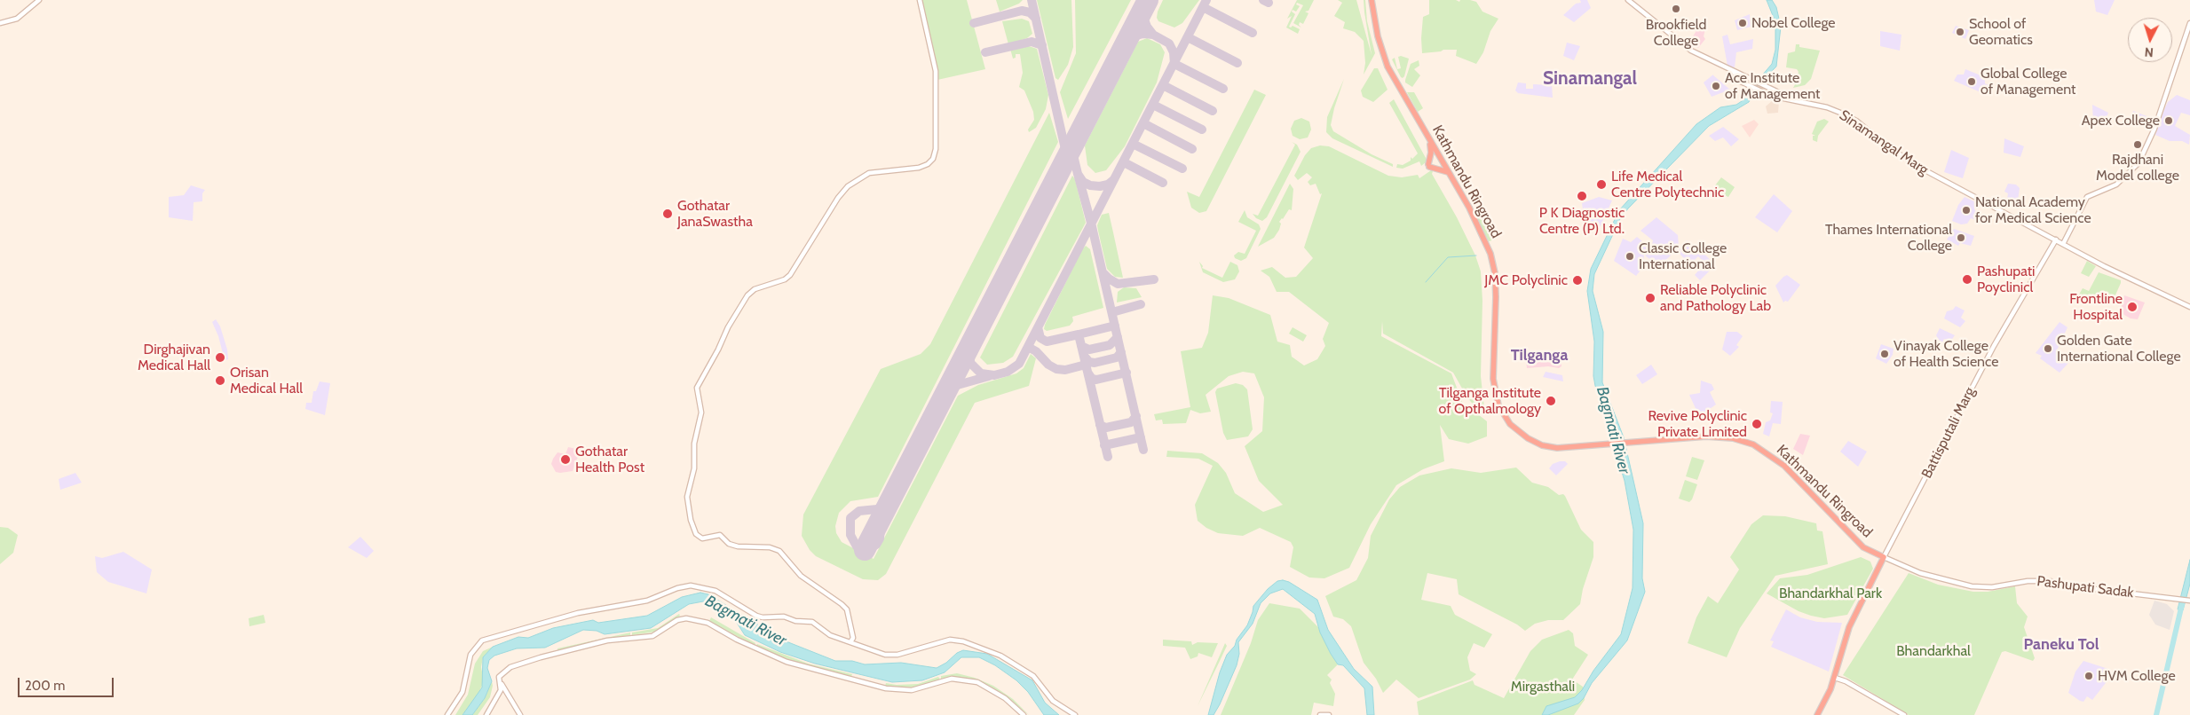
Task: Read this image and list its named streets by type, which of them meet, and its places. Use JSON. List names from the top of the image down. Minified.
{"streets":{"highway":["Kathmandu Ringroad"],"main road":["Sinamangal Marg","Battisputali Marg","Pashupati Sadak"]},"crossings":[["Sinamangal Marg","Battisputali Marg"],["Kathmandu Ringroad","Battisputali Marg"],["Kathmandu Ringroad","Pashupati Sadak"],["Battisputali Marg","Pashupati Sadak"]],"districts":["Sinamangal","Tilganga","Paneku Tol"],"water":["Bagmati River"],"parks":["Bhandarkhal Park","Bhandarkhal","Mirgasthali"],"places":["Brookfield College","Nobel College","School of Geomatics","Global College of Management","Ace Institute of Management","Apex College","Rajdhani Model college","Life Medical Centre Polytechnic","P K Diagnostic Centre (P) Ltd.","National Academy for Medical Science","Gothatar JanaSwastha","Thames International College","Classic College International","Pashupati Poyclinicl","JMC Polyclinic","Reliable Polyclinic and Pathology Lab","Frontline Hospital","Golden Gate International College","Vinayak College of Health Science","Dirghajivan Medical Hall","Orisan Medical Hall","Tilganga Institute of Opthalmology","Revive Polyclinic Private Limited","Gothatar Health Post","HVM College"],"scale_bar":"200 m","north":"bottom"}
